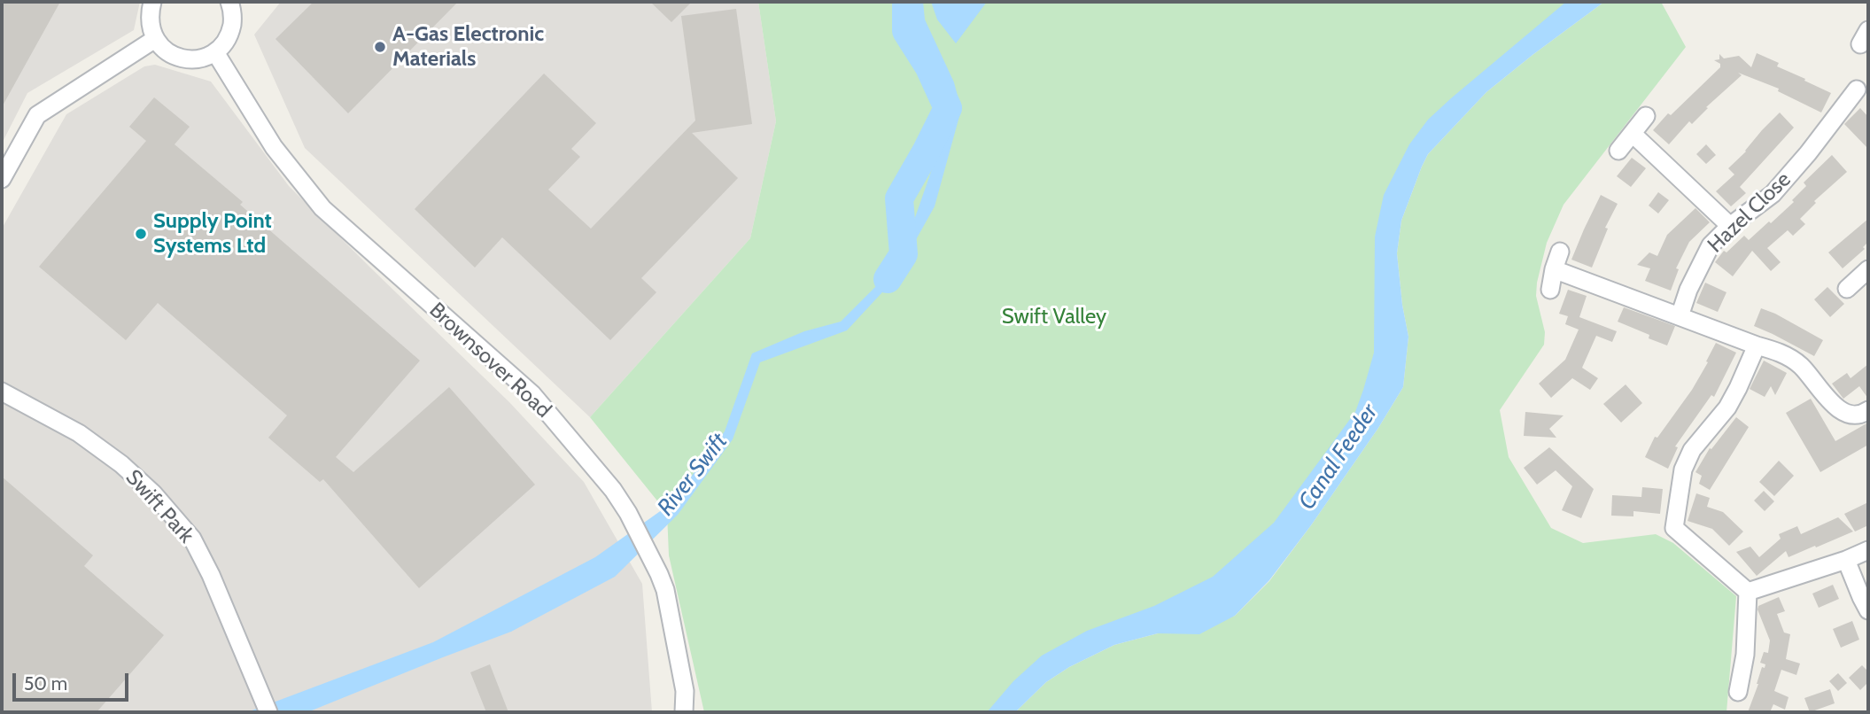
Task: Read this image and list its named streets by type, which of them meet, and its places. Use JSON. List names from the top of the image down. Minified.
{"streets":{"street":["Hazel Close","Brownsover Road","Swift Park"]},"water":["Canal Feeder","River Swift"],"parks":["Swift Valley"],"places":["A-Gas Electronic Materials","Supply Point Systems Ltd"],"scale_bar":"50 m"}
